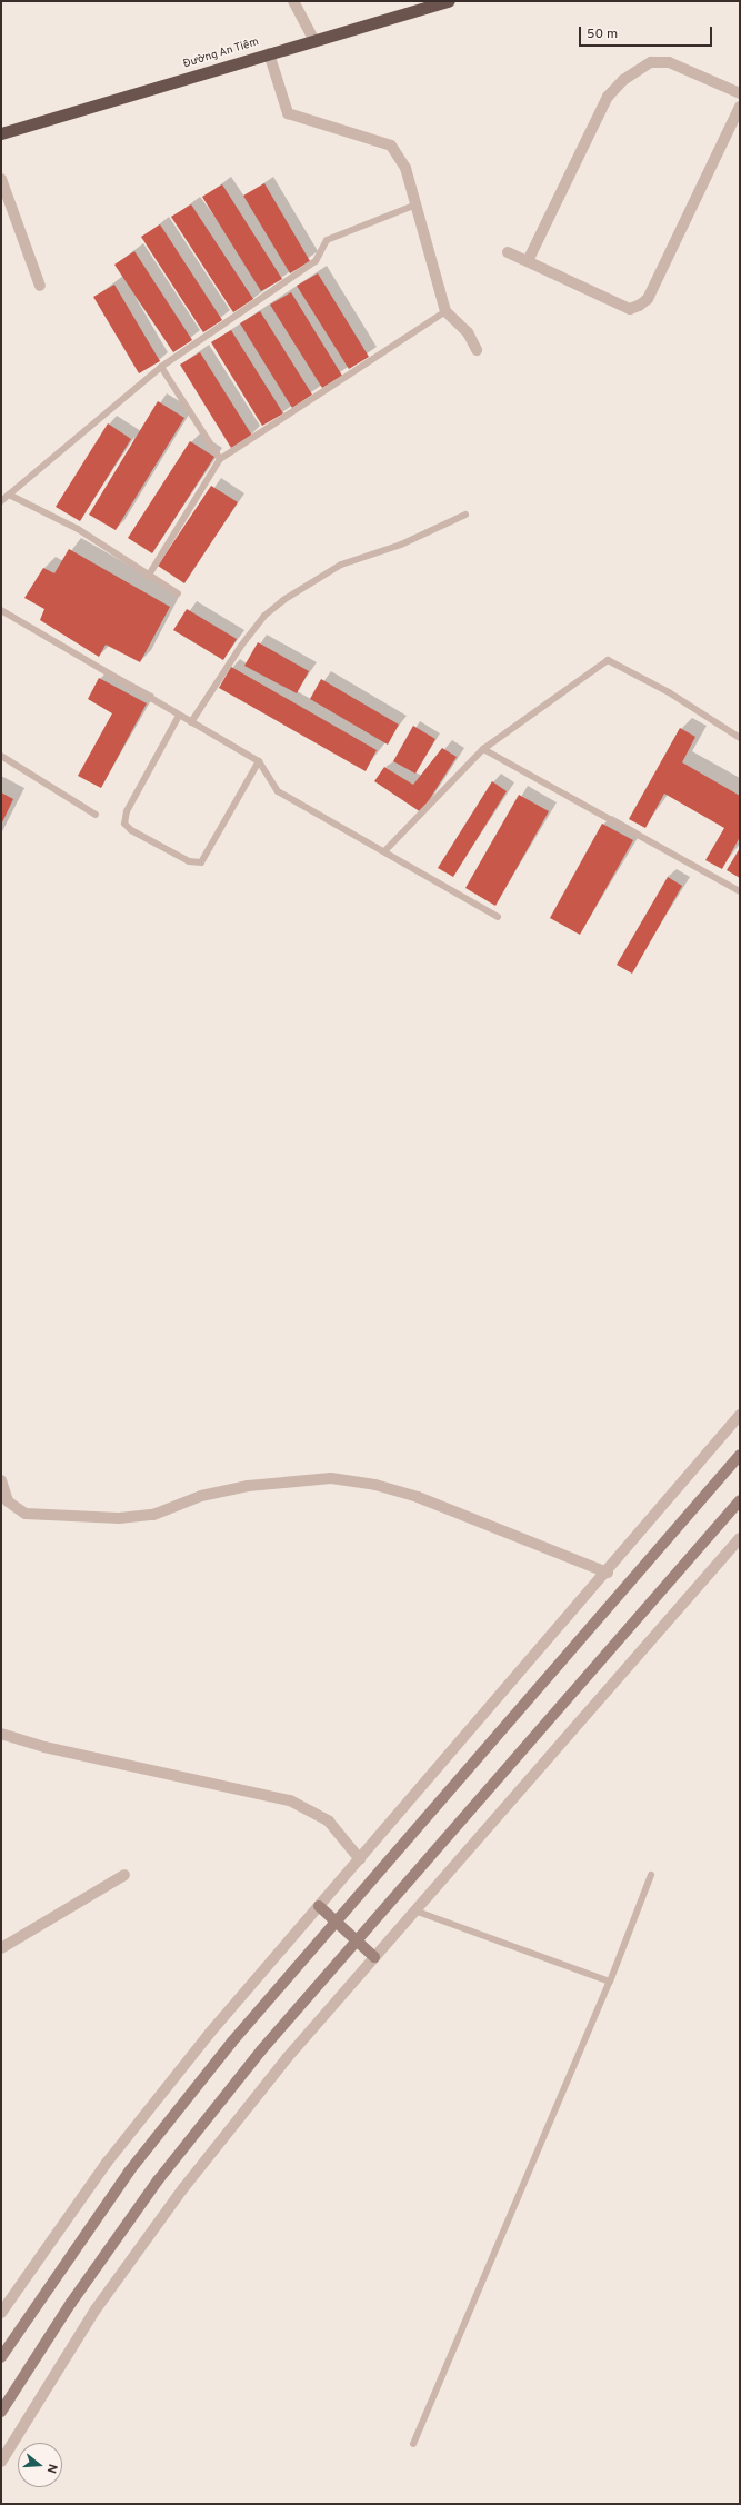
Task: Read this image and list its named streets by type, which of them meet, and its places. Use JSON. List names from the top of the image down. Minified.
{"streets":{"highway":["Đường An Tiêm"]},"scale_bar":"50 m","north":"right"}
